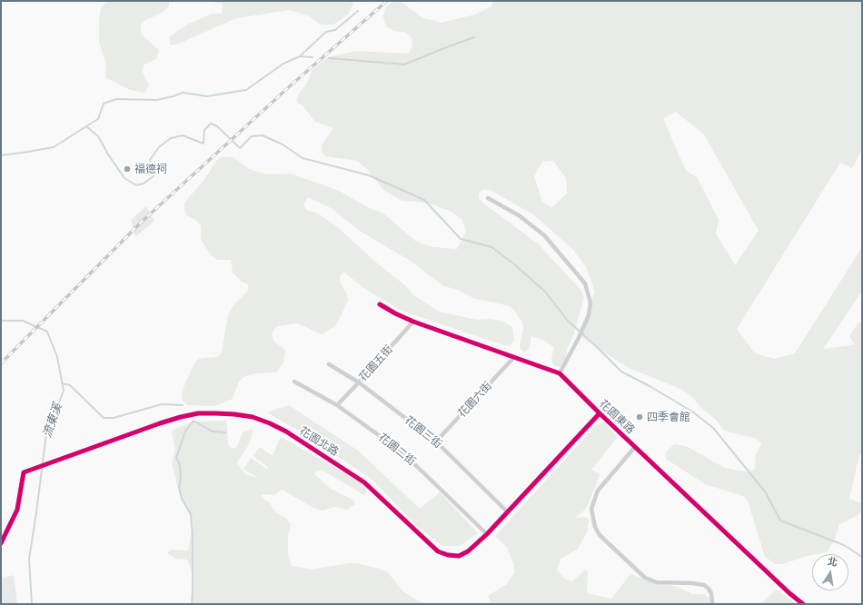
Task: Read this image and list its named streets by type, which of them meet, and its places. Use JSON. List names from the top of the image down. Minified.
{"streets":{"street":["花園五街","花園六街","花園東路","花園三街","花園北路","花園二街"]},"crossings":[["花園五街","花園東路"],["花園五街","花園三街"],["花園五街","花園二街"],["花園六街","花園東路"],["花園六街","花園三街"],["花園東路","花園北路"],["花園三街","花園北路"],["花園北路","花園二街"]],"water":["流東溪"],"places":["福德祠","四季會館"],"north":"top"}
